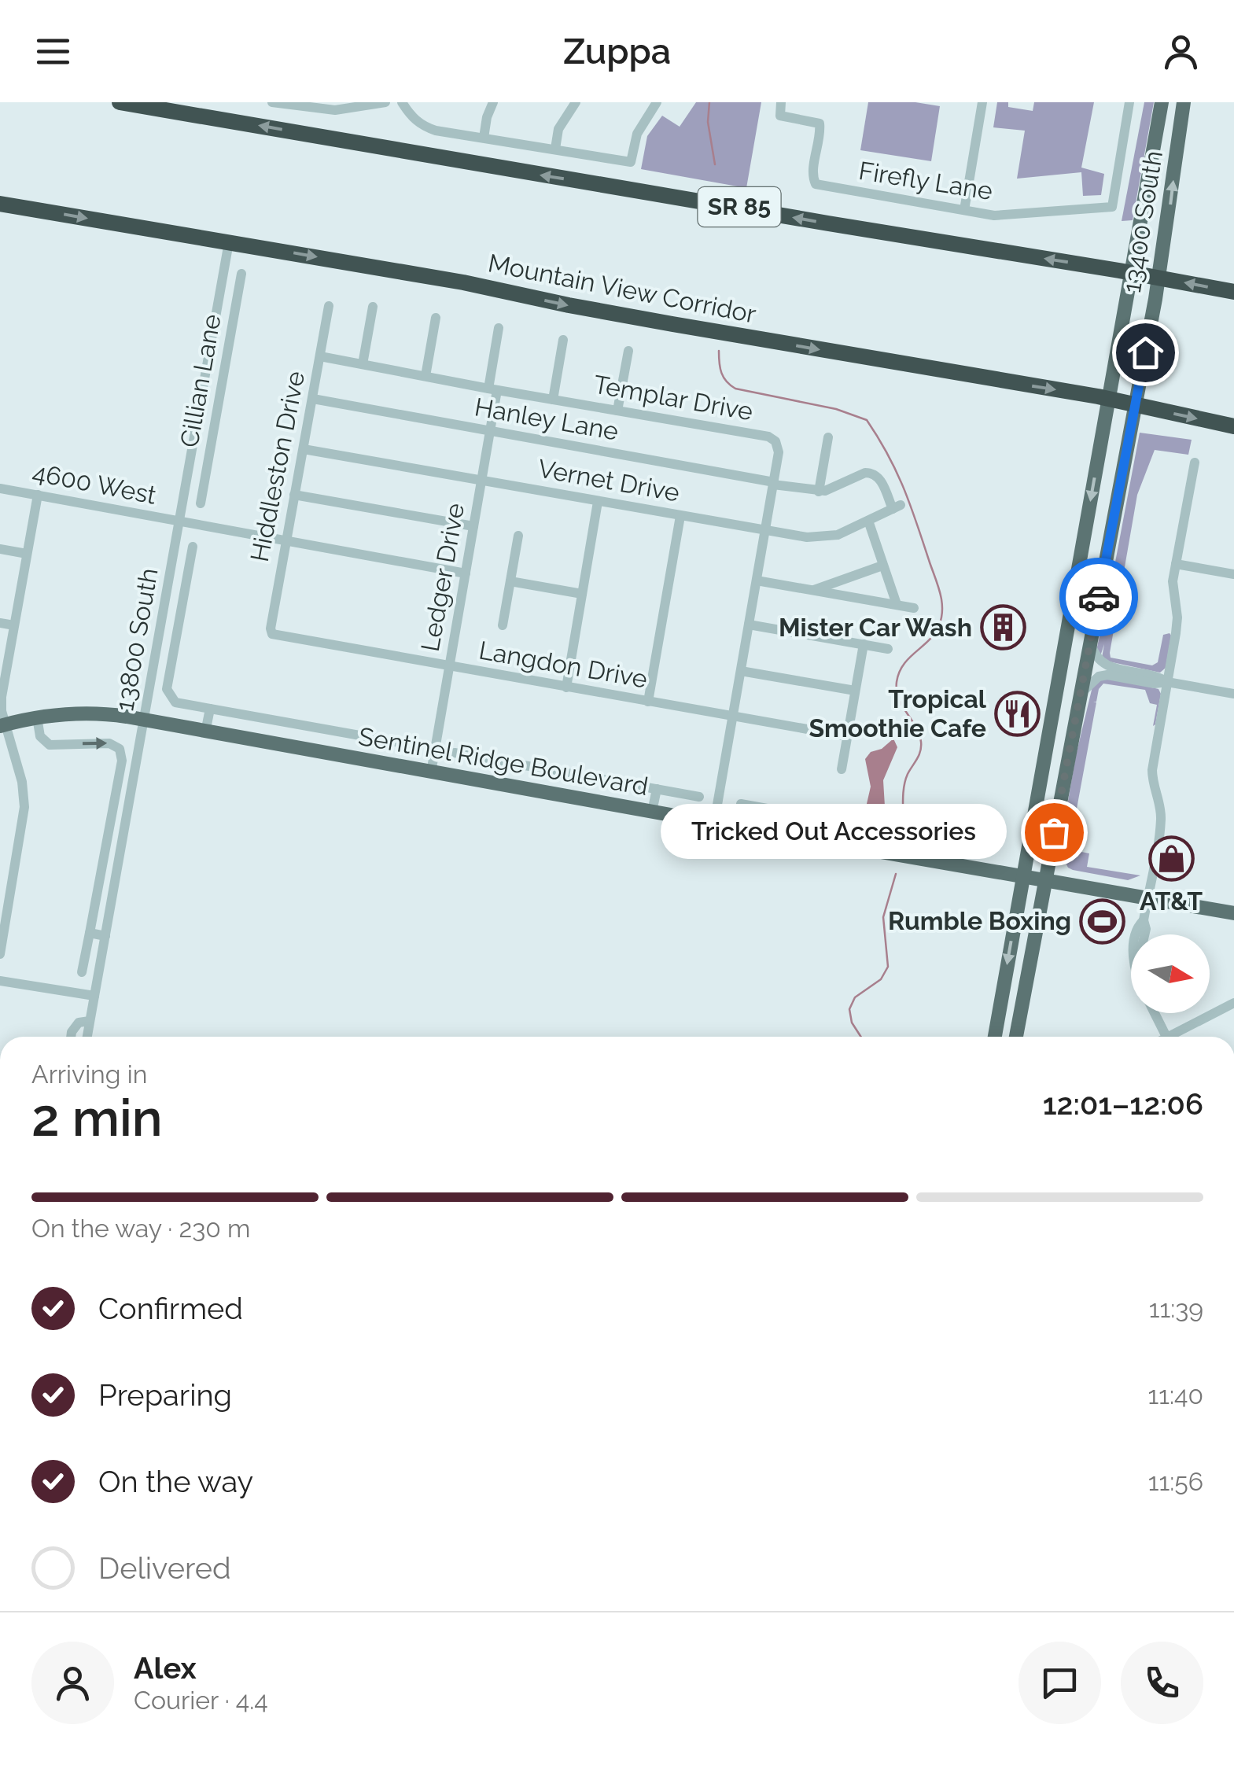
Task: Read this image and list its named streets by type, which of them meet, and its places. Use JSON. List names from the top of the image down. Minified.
{"streets":{"highway":["SR 85","Mountain View Corridor"],"main road":["13400 South","Sentinel Ridge Boulevard"],"street":["Firefly Lane","Cillian Lane","Templar Drive","Hanley Lane","Hiddleston Drive","Vernet Drive","4600 West","Ledger Drive","13800 South","Langdon Drive"]},"crossings":[["SR 85","13400 South"],["13400 South","Mountain View Corridor"],["13400 South","Sentinel Ridge Boulevard"],["Mountain View Corridor","13800 South"],["Cillian Lane","13800 South"],["Templar Drive","Hanley Lane"],["Templar Drive","Hiddleston Drive"],["Templar Drive","Vernet Drive"],["Templar Drive","Ledger Drive"],["Templar Drive","Langdon Drive"],["Templar Drive","Sentinel Ridge Boulevard"],["Hanley Lane","Hiddleston Drive"],["Hanley Lane","Vernet Drive"],["Hanley Lane","Ledger Drive"],["Hiddleston Drive","Vernet Drive"],["Hiddleston Drive","4600 West"],["Hiddleston Drive","Langdon Drive"],["Vernet Drive","Ledger Drive"],["4600 West","Ledger Drive"],["4600 West","13800 South"],["Ledger Drive","Langdon Drive"],["Ledger Drive","Sentinel Ridge Boulevard"],["13800 South","Sentinel Ridge Boulevard"]],"places":{"building":["Mister Car Wash"],"restaurant":["Tropical Smoothie Cafe"],"other":["Tricked Out Accessories"],"shop":["AT&T"],"sports":["Rumble Boxing"]},"north":"right","page":{"header":"Zuppa","bubble":"Tricked Out Accessories","heading":["2 min","Arriving in","12:01–12:06"],"panel":["Alex","Courier · 4.4"],"bar":"On the way · 230 m","list":[["Confirmed","11:39"],["Preparing","11:40"],["On the way","11:56"],"Delivered"]}}
